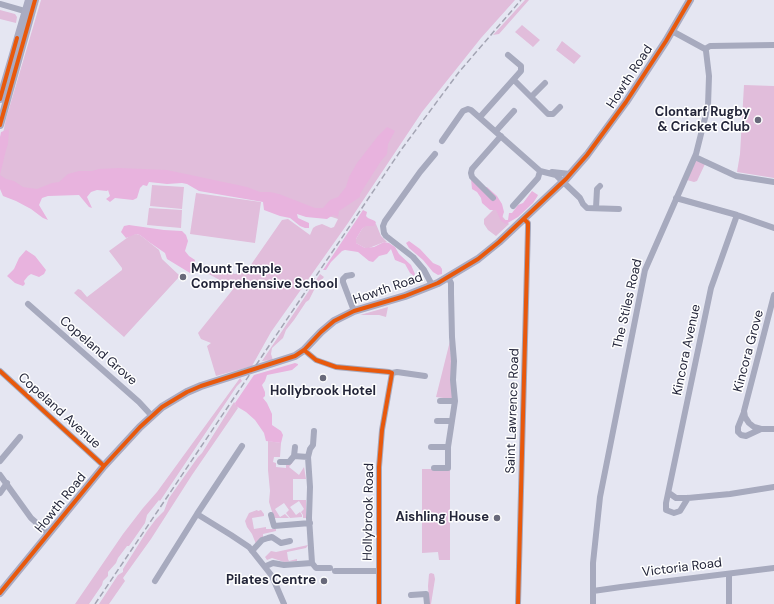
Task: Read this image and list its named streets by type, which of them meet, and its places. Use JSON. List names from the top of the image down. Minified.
{"streets":{"main road":["Howth Road"],"street":["The Stiles Road","Kincora Avenue","Copeland Grove","Kincora Grove","Copeland Avenue","Saint Lawrence Road","Hollybrook Road","Victoria Road"]},"crossings":[["Howth Road","Copeland Grove"],["Howth Road","Copeland Avenue"],["Howth Road","Saint Lawrence Road"],["The Stiles Road","Victoria Road"]],"places":["Clontarf Rugby & Cricket Club","Mount Temple Comprehensive School","Hollybrook Hotel","Aishling House","Pilates Centre"]}
